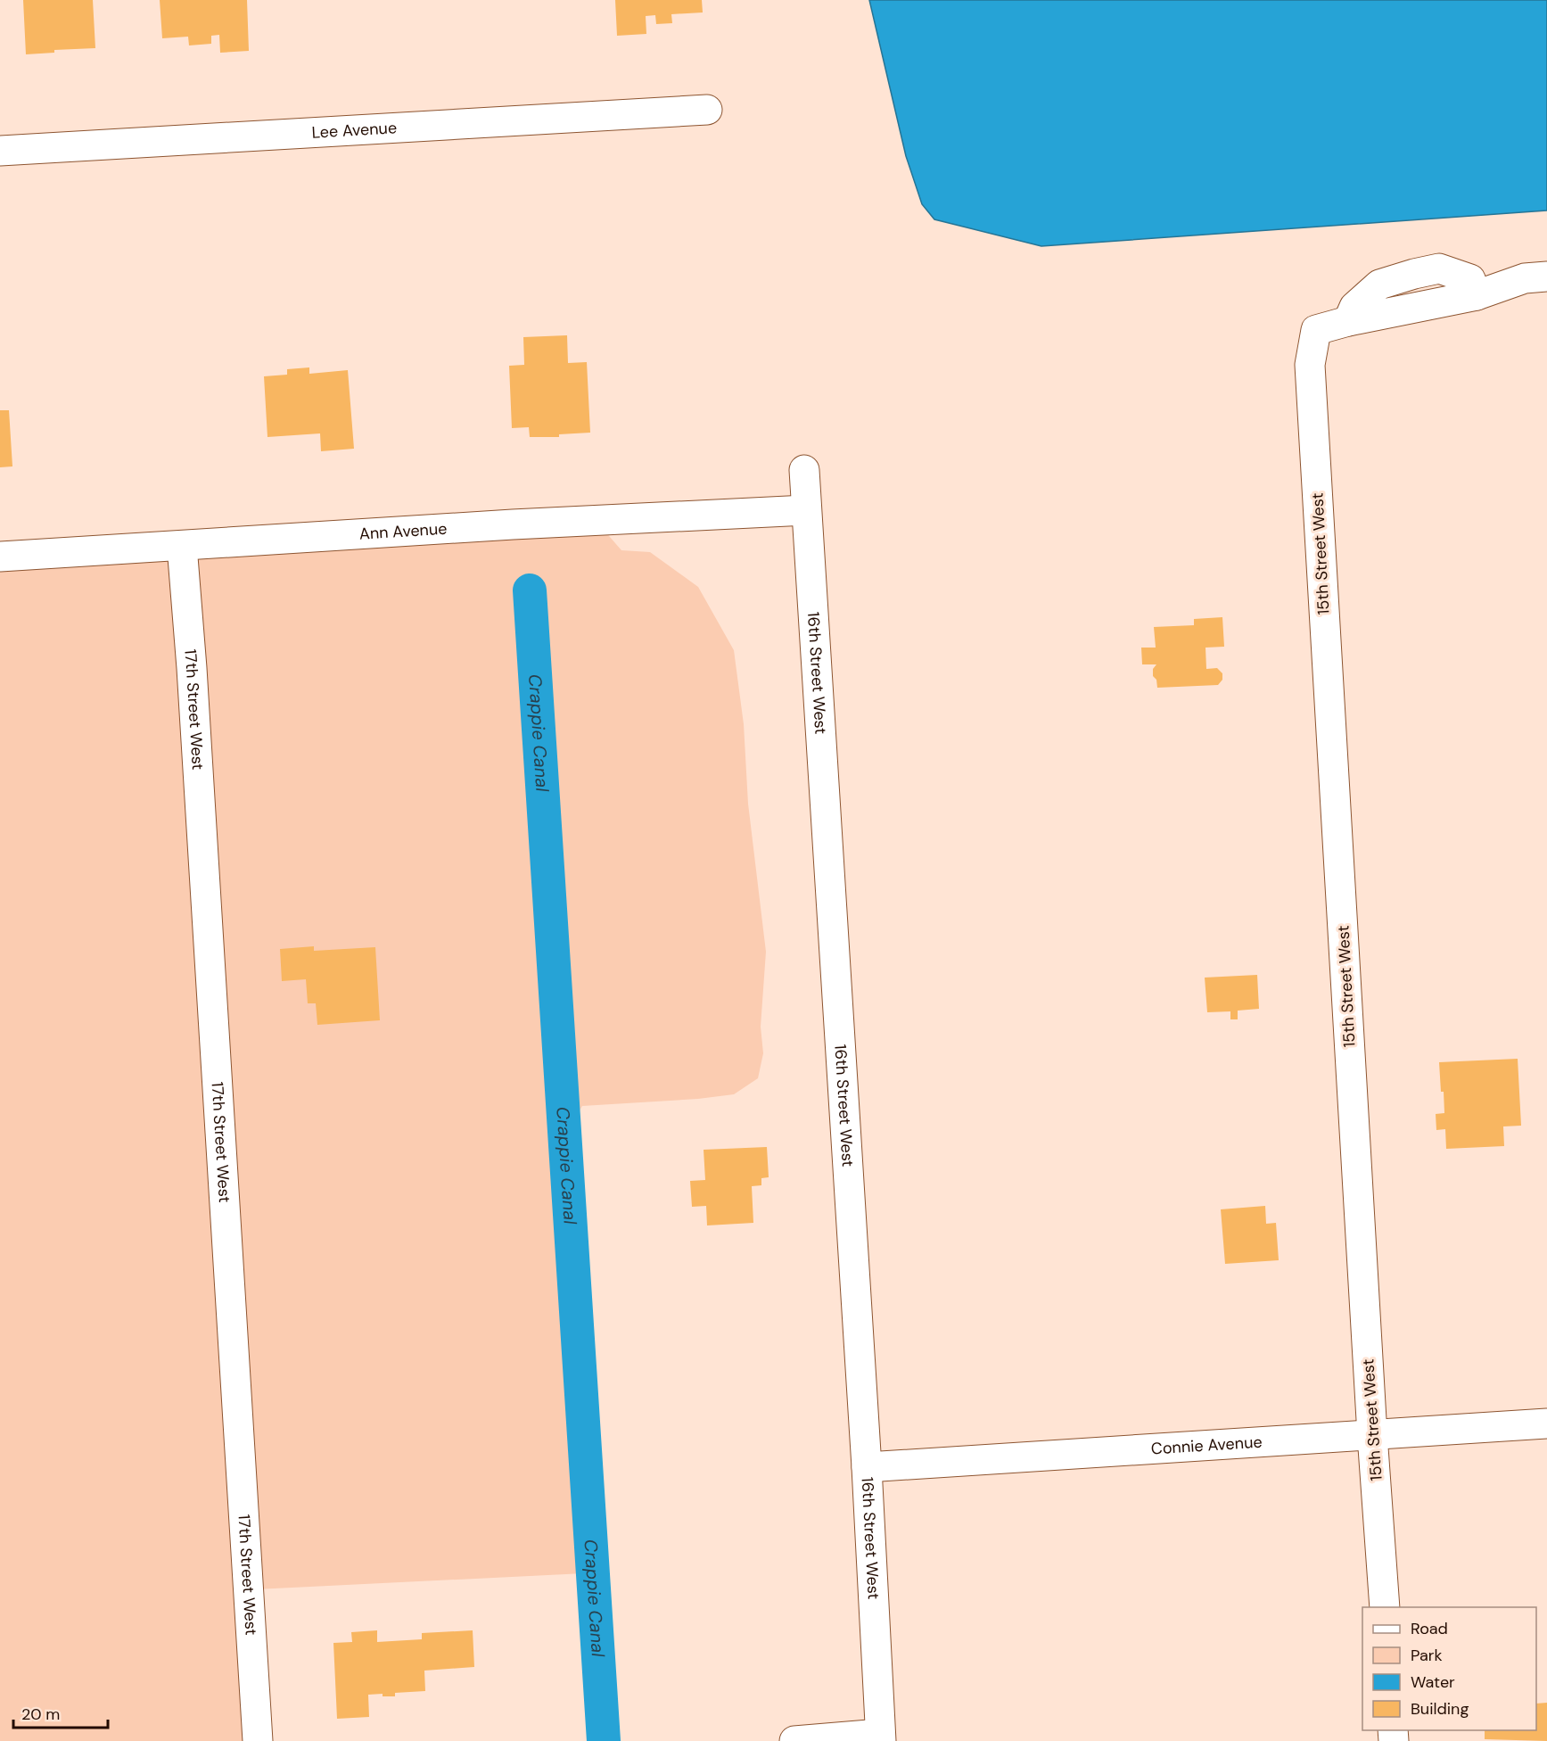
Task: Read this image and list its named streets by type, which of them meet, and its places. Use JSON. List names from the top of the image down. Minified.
{"streets":{"street":["Lee Avenue","Ann Avenue","15th Street West","16th Street West","17th Street West","Connie Avenue"]},"crossings":[["Ann Avenue","16th Street West"],["Ann Avenue","17th Street West"],["15th Street West","Connie Avenue"],["16th Street West","Connie Avenue"]],"water":["Crappie Canal"],"legend":["Road","Park","Water","Building"],"scale_bar":"20 m"}
